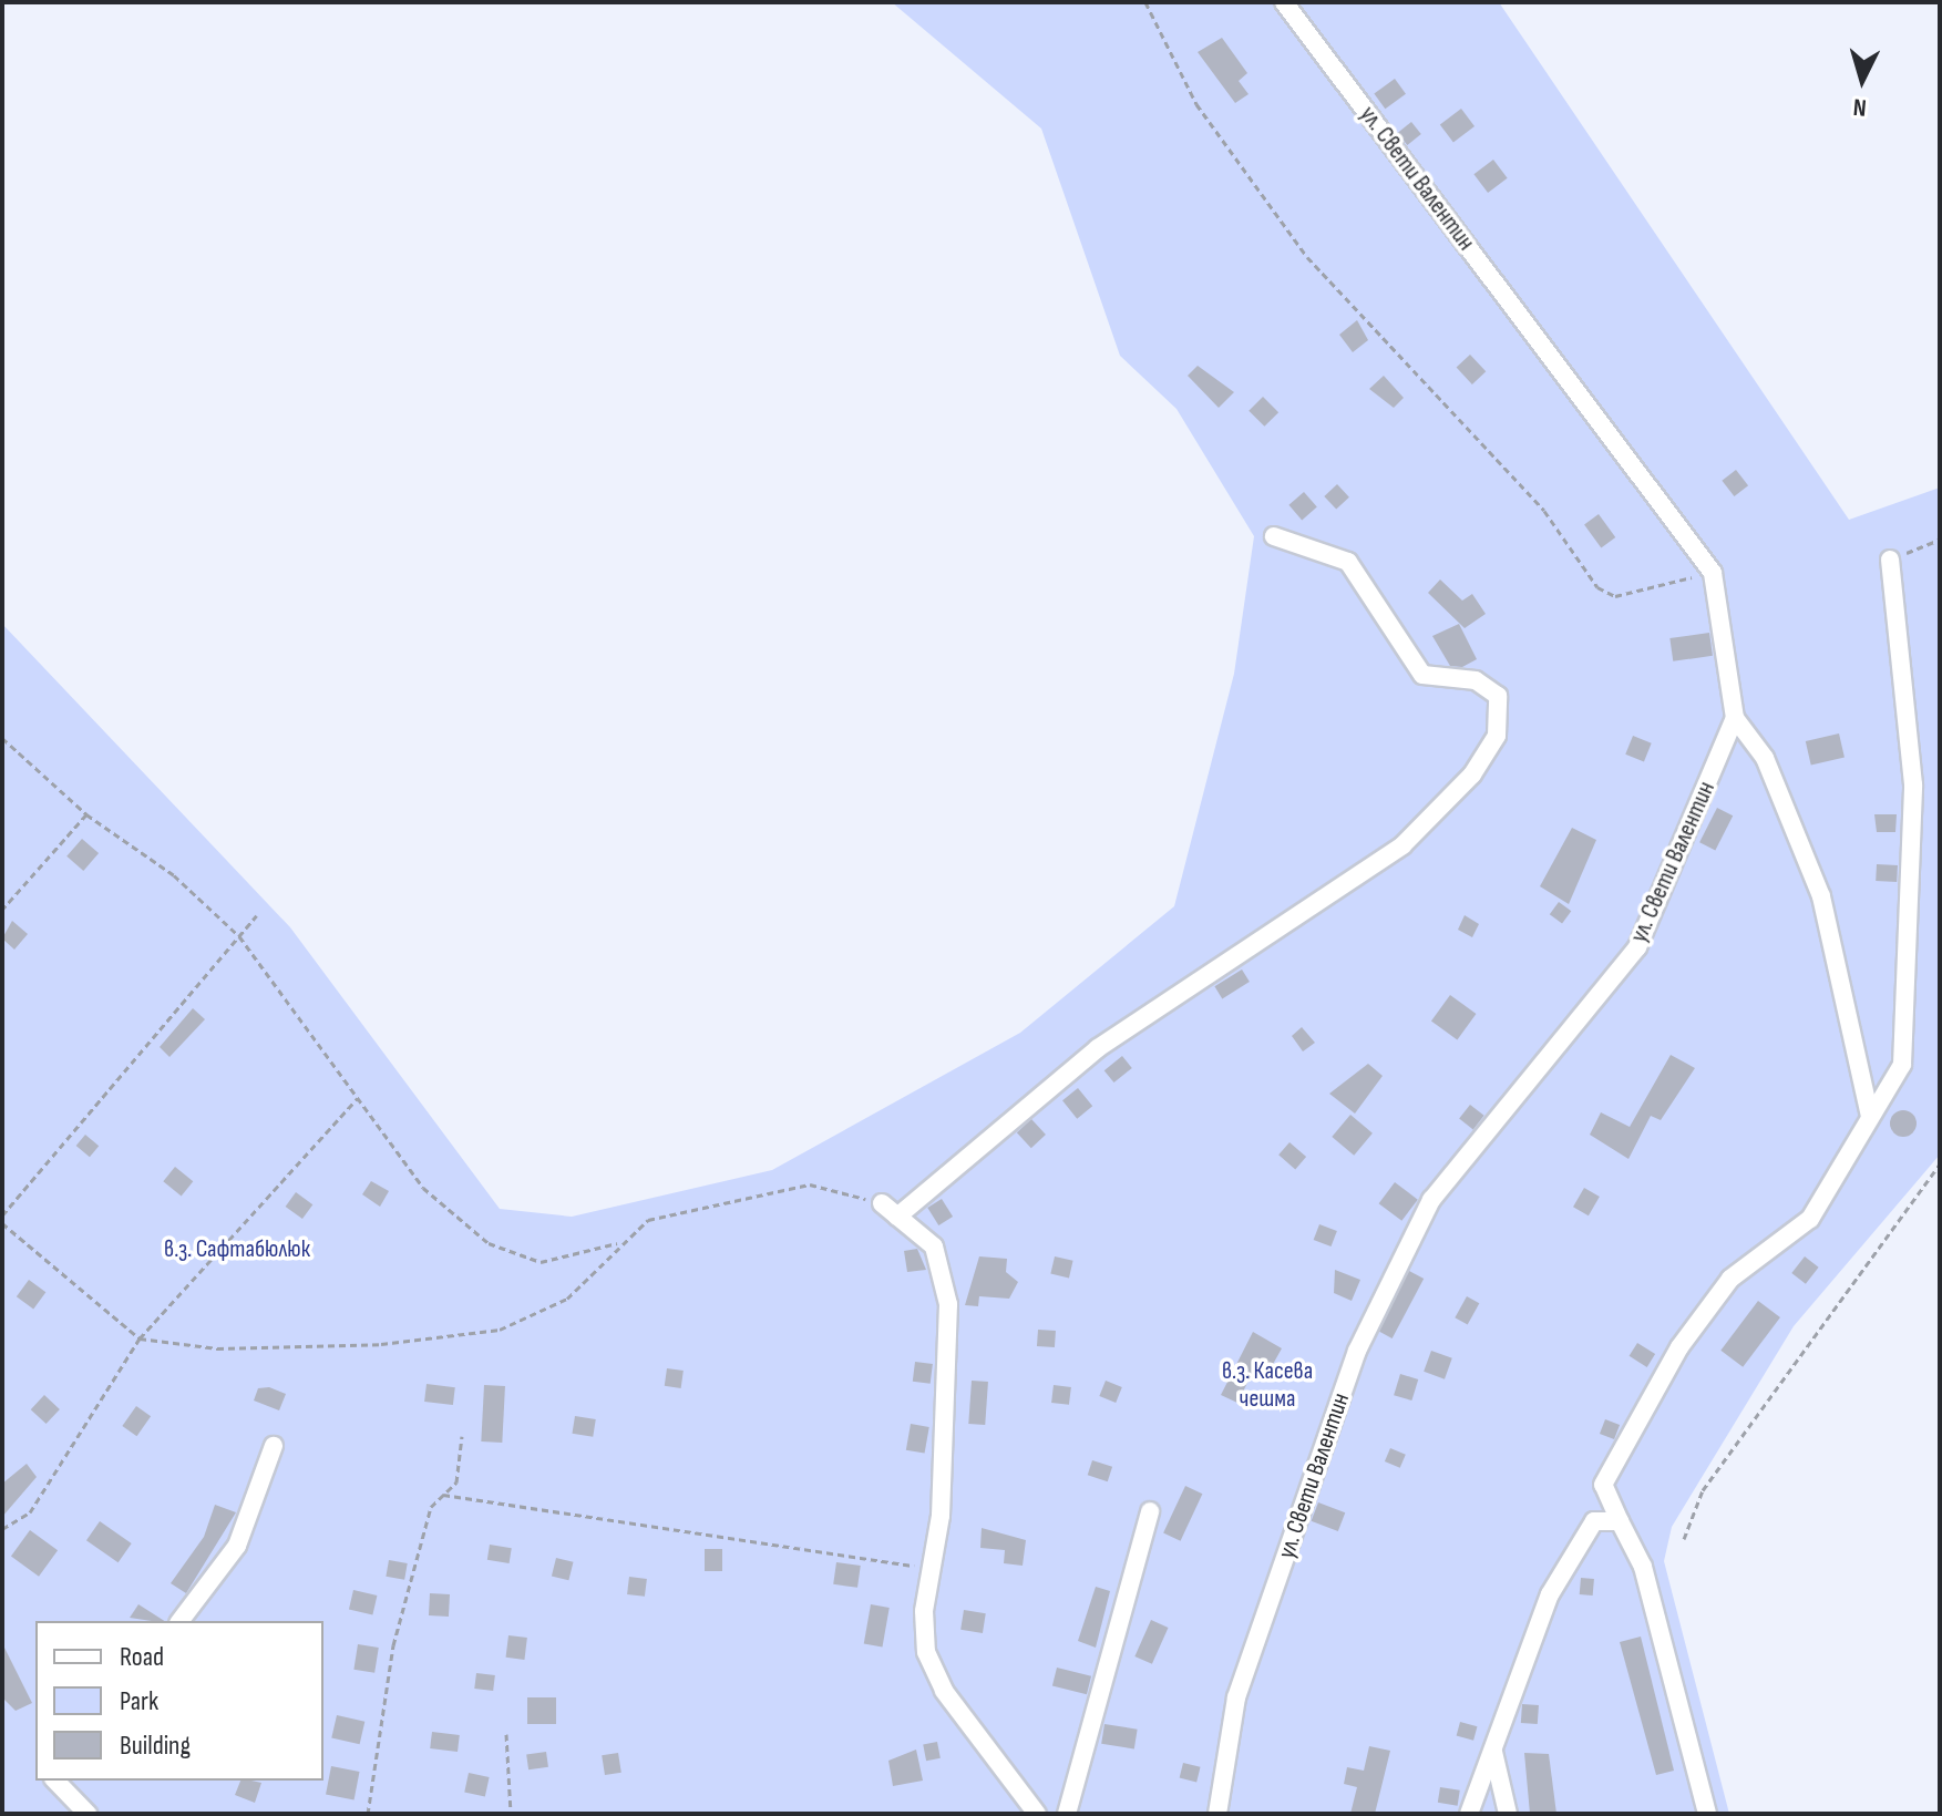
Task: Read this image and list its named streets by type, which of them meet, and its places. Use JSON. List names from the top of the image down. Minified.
{"streets":{"street":["ул. Свети Валентин"]},"parks":["в.з. Сафтабюлюк","в.з. Касева чешма"],"legend":["Road","Park","Building"],"north":"bottom"}
